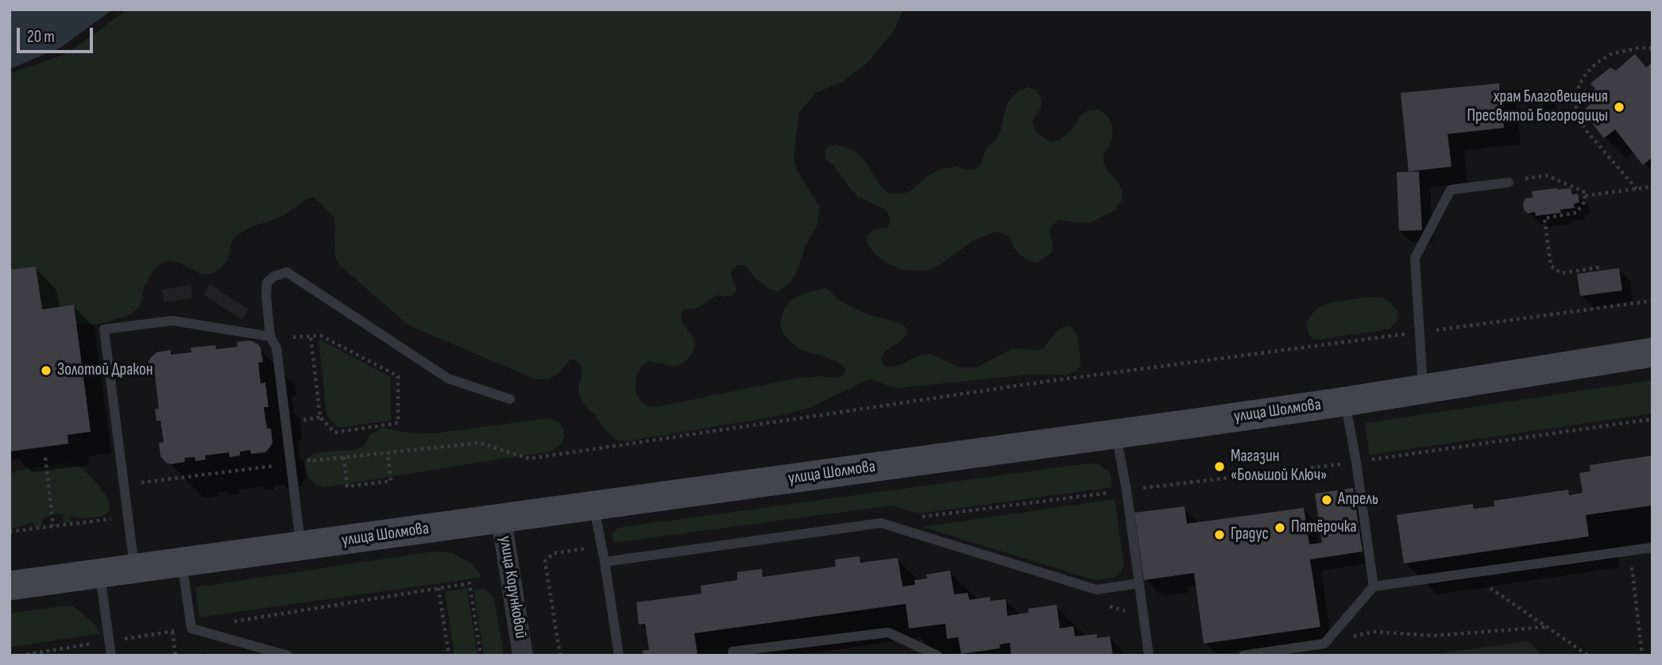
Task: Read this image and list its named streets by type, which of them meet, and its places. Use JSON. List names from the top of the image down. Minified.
{"streets":{"street":["улица Шолмова","улица Корунковой"]},"crossings":[["улица Шолмова","улица Корунковой"]],"places":["храм Благовещения Пресвятой Богородицы","Золотой Дракон","Магазин «Большой Ключ»","Апрель","Пятёрочка","Градус"],"scale_bar":"20 m"}
